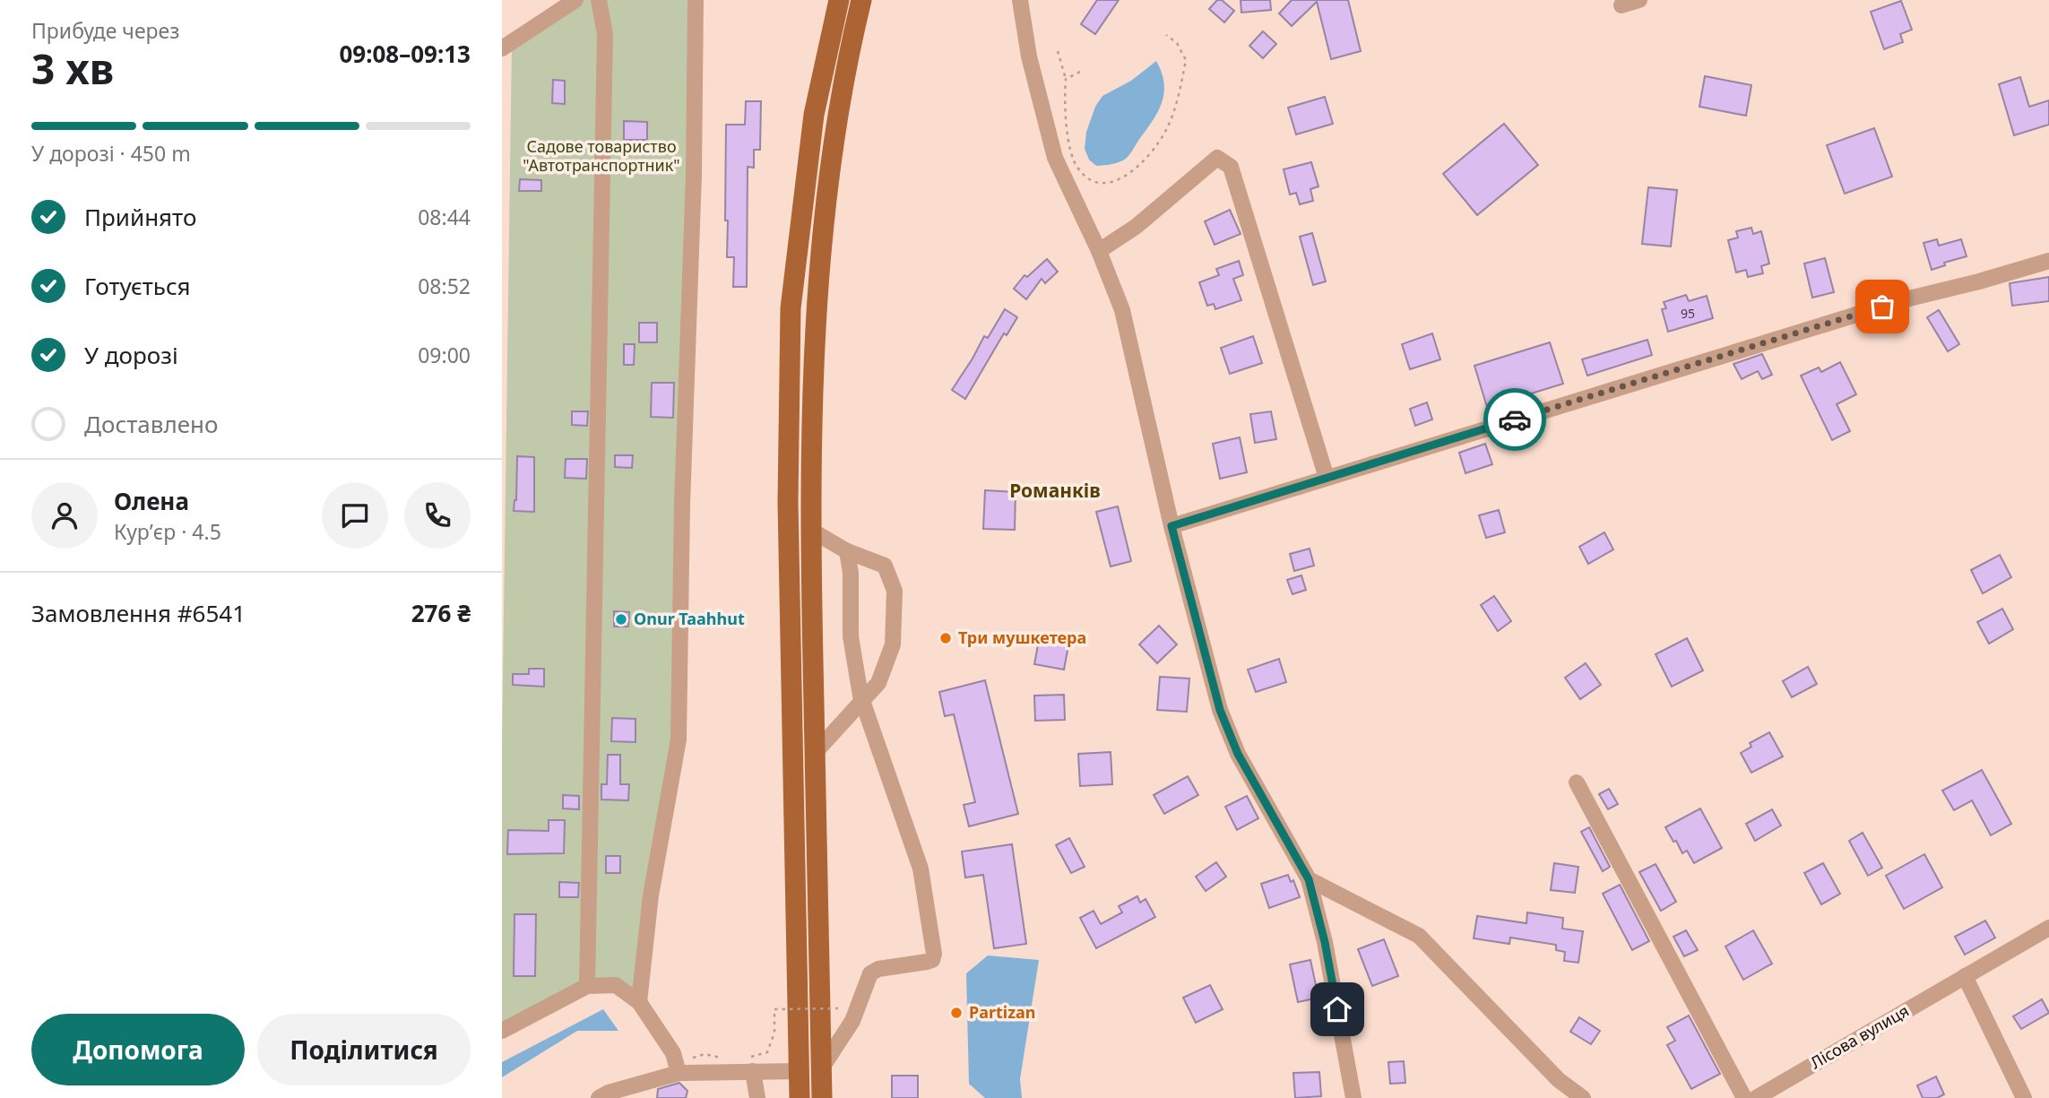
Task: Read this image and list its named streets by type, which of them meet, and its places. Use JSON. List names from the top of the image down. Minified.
{"streets":{"street":["Лісова вулиця"]},"districts":["Романків"],"parks":["Садове товариство \"Автотранспортник\""],"places":["Onur Taahhut","Три мушкетера","Partizan"],"house_numbers":["95"],"page":{"heading":["3 хв","Прибуде через","09:08–09:13"],"panel":["Олена","Кур’єр · 4.5","Замовлення #6541","276 ₴"],"bar":"У дорозі · 450 m","list":[["Прийнято","08:44"],["Готується","08:52"],["У дорозі","09:00"],"Доставлено"],"buttons":["Допомога","Поділитися"]}}
